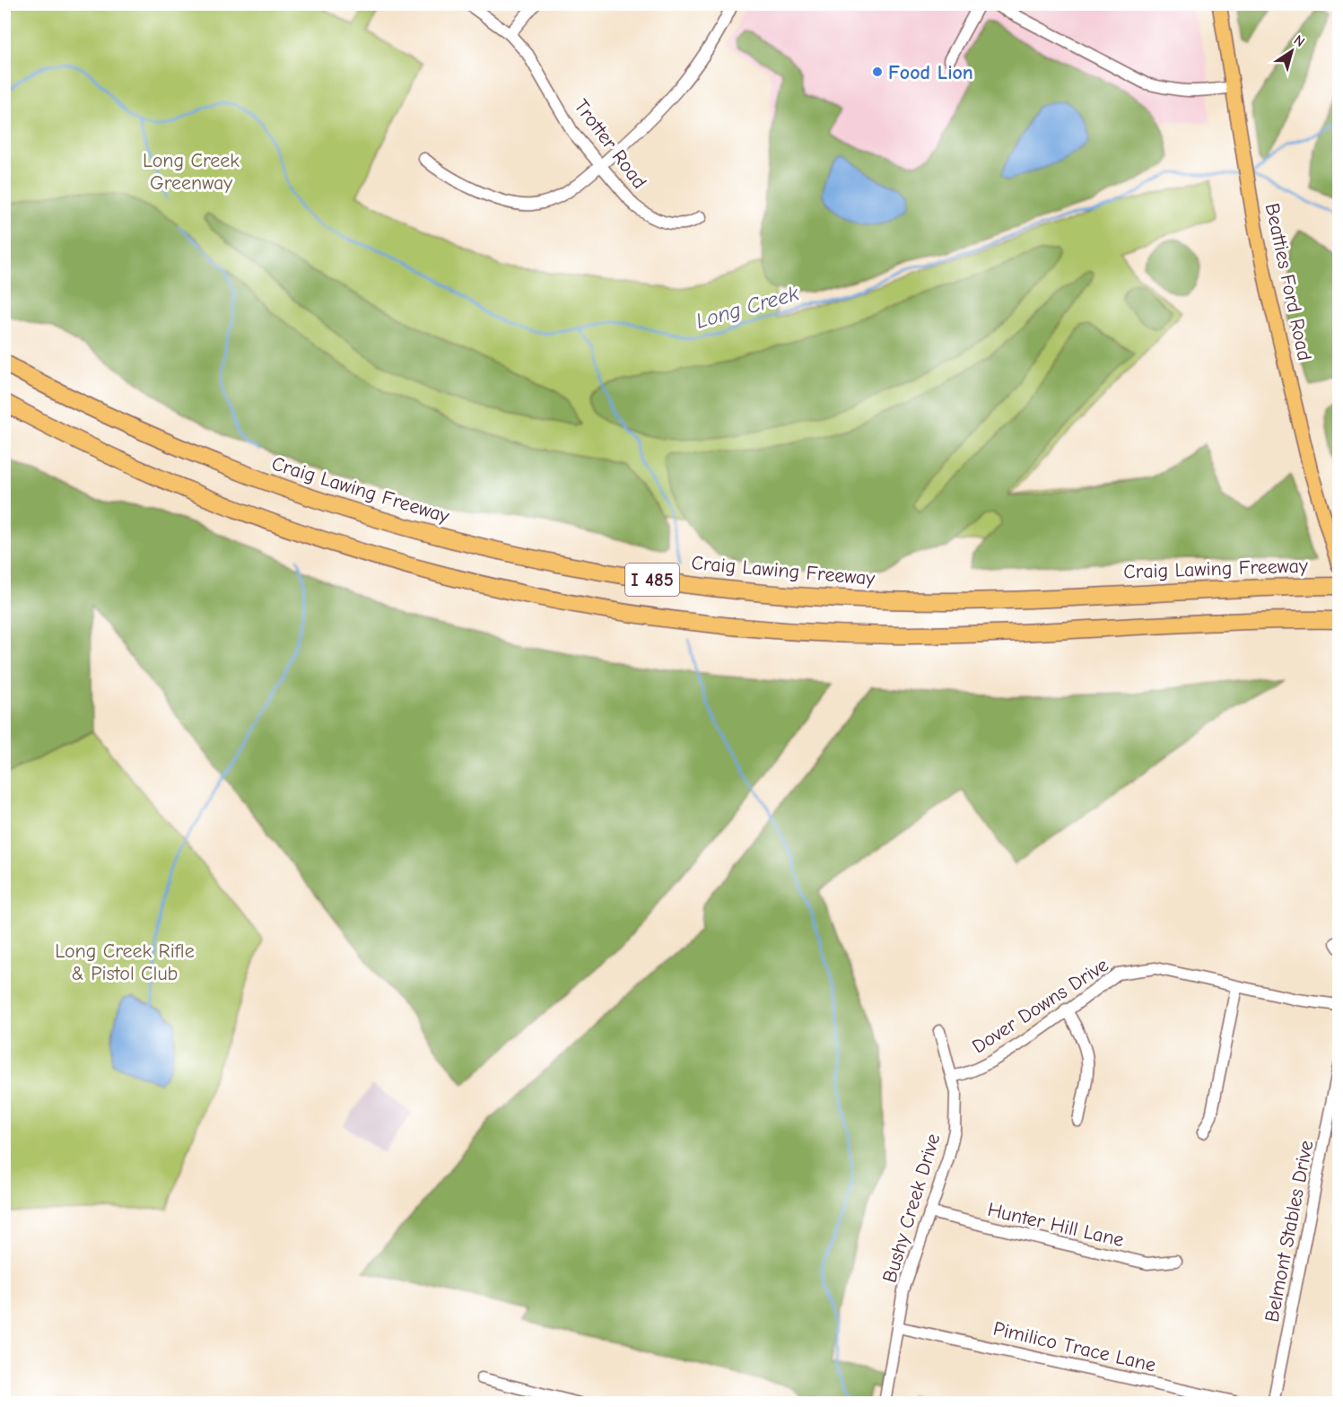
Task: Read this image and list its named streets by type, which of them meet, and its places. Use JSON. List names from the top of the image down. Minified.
{"streets":{"highway":["Craig Lawing Freeway","I 485"],"main road":["Beatties Ford Road"],"street":["Trotter Road","Dover Downs Drive","Bushy Creek Drive","Hunter Hill Lane","Belmont Stables Drive","Pimilico Trace Lane"]},"crossings":[["Dover Downs Drive","Bushy Creek Drive"],["Bushy Creek Drive","Hunter Hill Lane"],["Bushy Creek Drive","Pimilico Trace Lane"]],"water":["Long Creek"],"parks":["Long Creek Greenway","Long Creek Rifle & Pistol Club"],"places":["Food Lion"],"north":"top right"}
